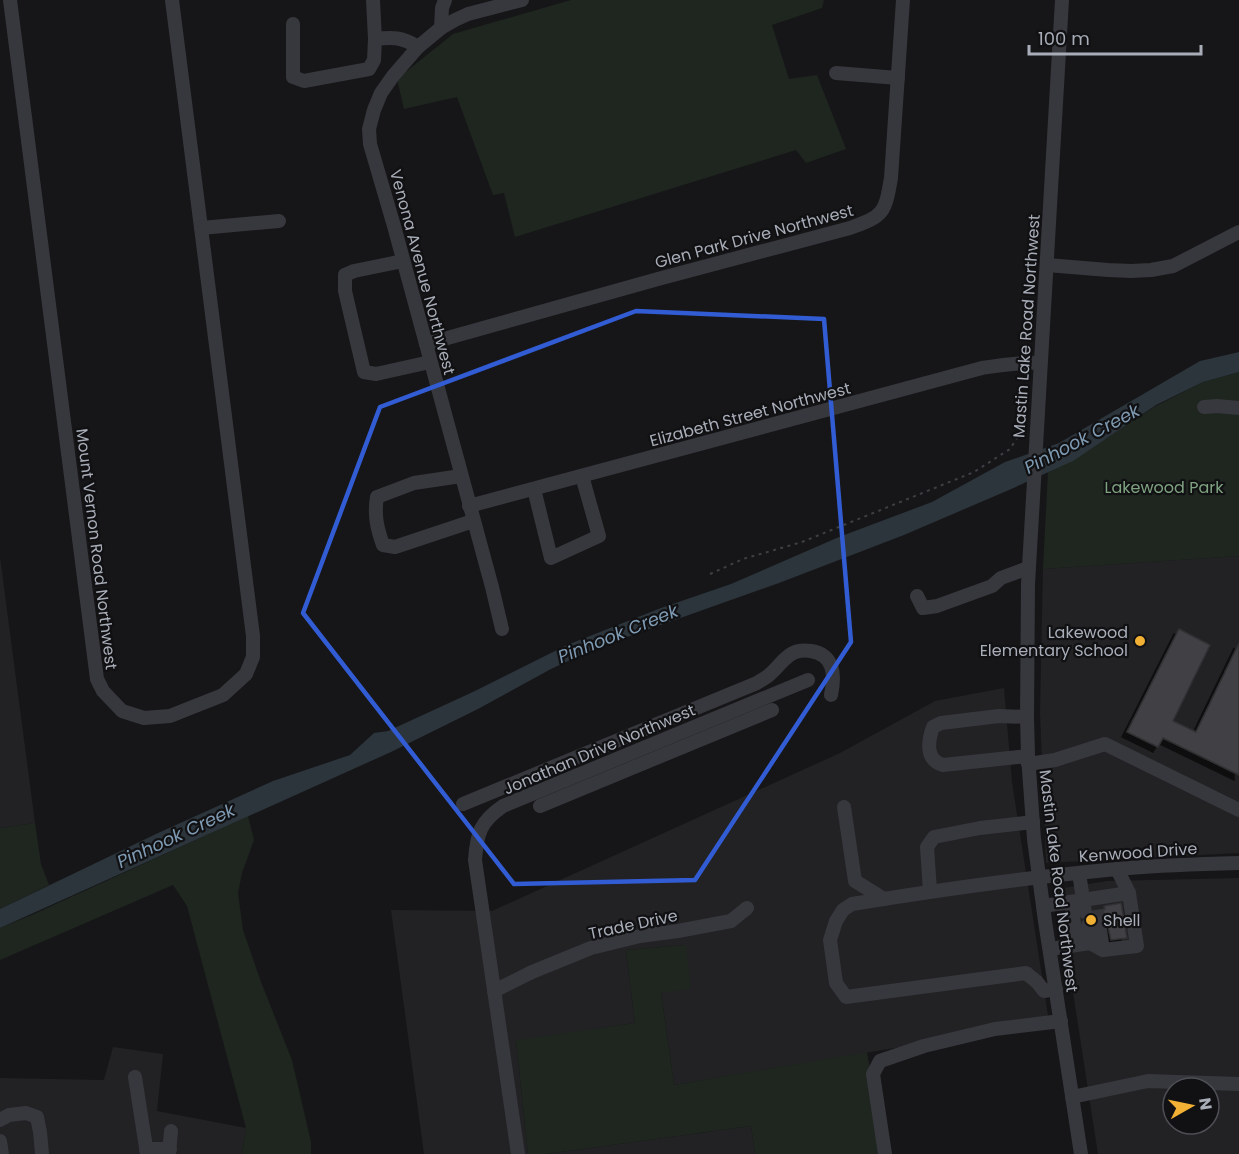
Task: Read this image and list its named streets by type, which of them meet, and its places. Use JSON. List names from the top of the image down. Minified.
{"streets":{"street":["Glen Park Drive Northwest","Venona Avenue Northwest","Mastin Lake Road Northwest","Elizabeth Street Northwest","Mount Vernon Road Northwest","Jonathan Drive Northwest","Kenwood Drive","Trade Drive"]},"crossings":[["Glen Park Drive Northwest","Venona Avenue Northwest"],["Venona Avenue Northwest","Elizabeth Street Northwest"],["Mastin Lake Road Northwest","Elizabeth Street Northwest"],["Mastin Lake Road Northwest","Kenwood Drive"],["Jonathan Drive Northwest","Trade Drive"]],"water":["Pinhook Creek"],"parks":["Lakewood Park"],"places":["Lakewood Elementary School","Shell"],"scale_bar":"100 m","north":"right"}
